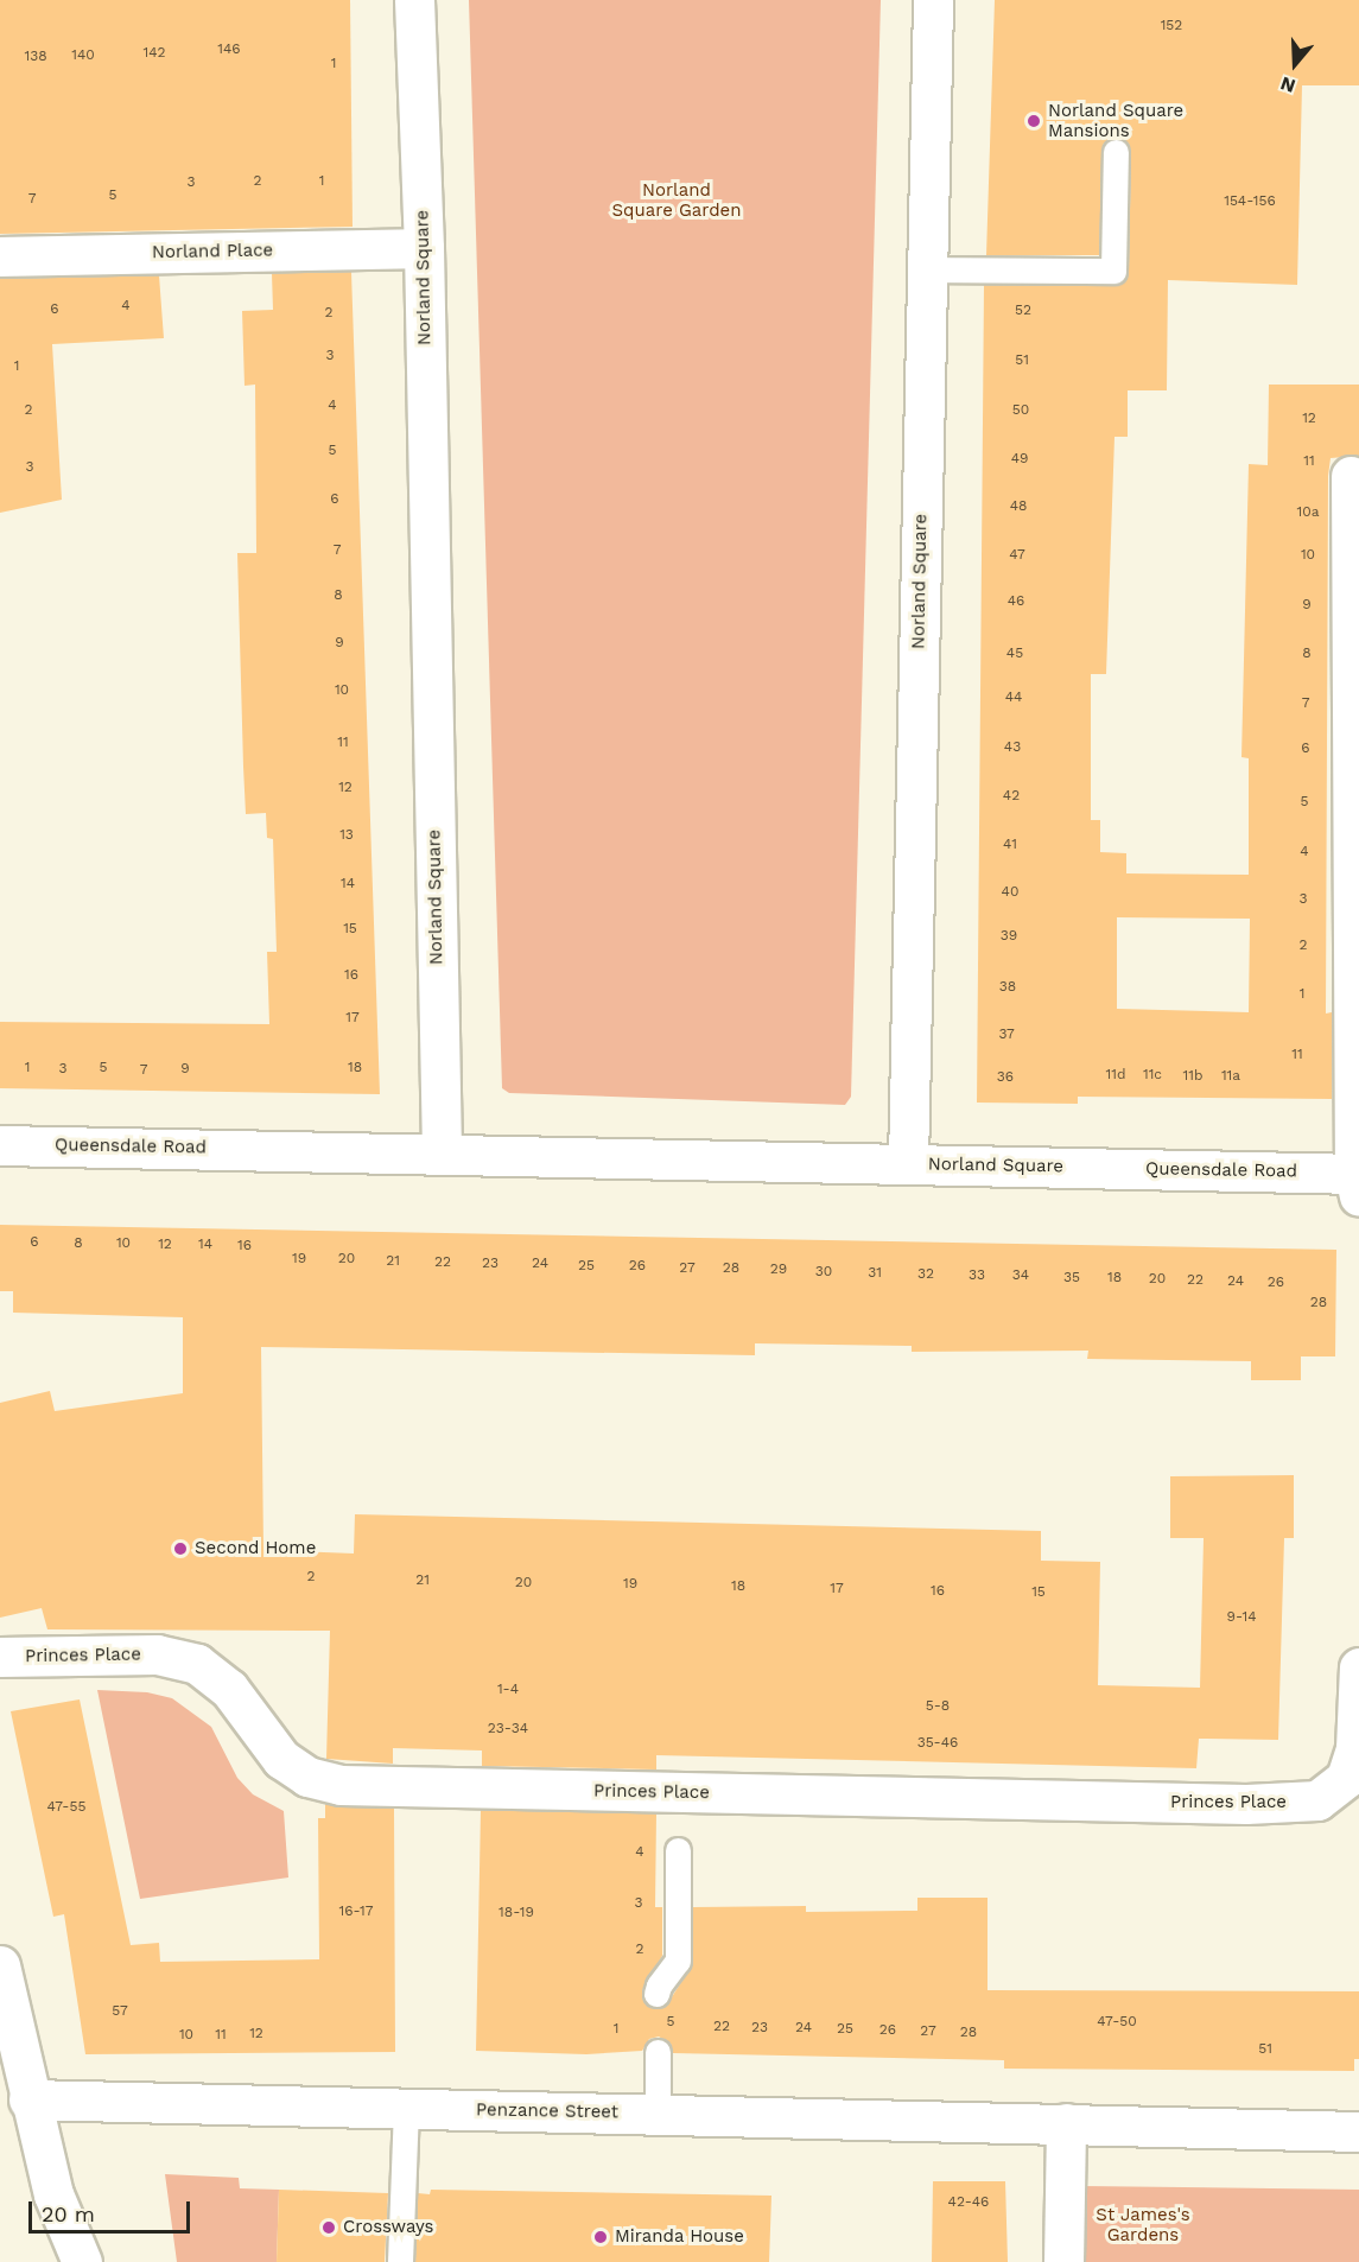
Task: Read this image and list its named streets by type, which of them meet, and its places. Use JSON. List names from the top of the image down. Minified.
{"streets":{"street":["Norland Place","Norland Square","Queensdale Road","Princes Place","Penzance Street"]},"crossings":[["Norland Place","Norland Square"],["Norland Square","Queensdale Road"]],"parks":["Norland Square Garden","St James's Gardens"],"places":["Norland Square Mansions","Second Home","Crossways","Miranda House"],"house_numbers":["152","146","142","140","138","1","2","1","3","5","7","154-156","4","6","52","2","3","51","1","4","2","50","12","5","49","11","3","6","48","10a","7","47","10","8","46","9","9","45","8","10","44","7","11","43","6","12","42","5","13","41","4","14","40","3","15","39","2","16","38","1","17","37","11","1","5","18","3","9","7","11d","11c","11b","11a","36","6","8","10","12","14","16","19","20","21","22","23","24","25","26","27","28","29","30","31","32","33","34","35","18","20","22","24","26","28","2","21","20","19","18","17","16","15","9-14","1-4","5-8","23-34","35-46","47-55","4","3","16-17","18-19","2","57","5","47-50","22","23","24","1","25","26","27","28","12","10","11","51","42-46"],"scale_bar":"20 m","north":"bottom"}
